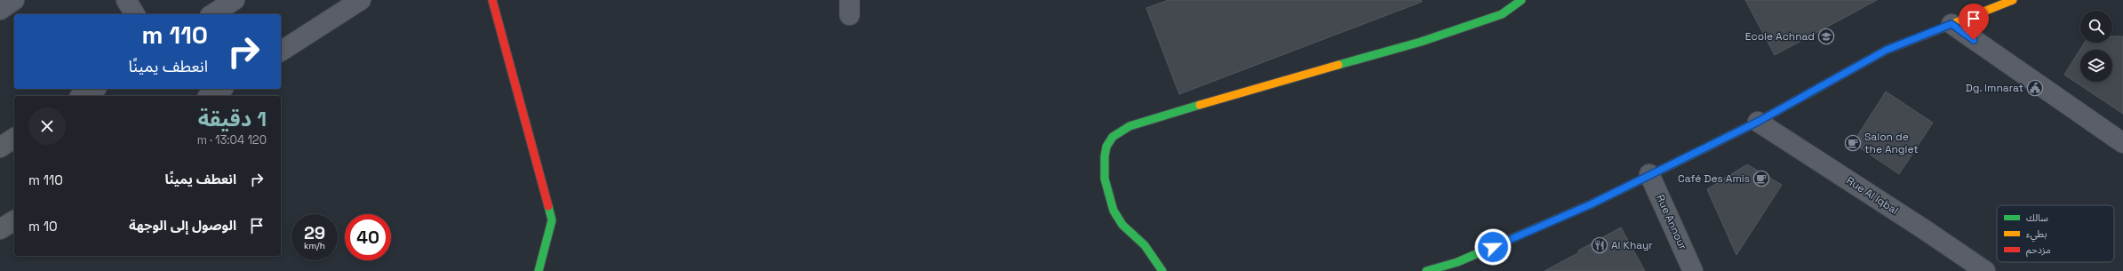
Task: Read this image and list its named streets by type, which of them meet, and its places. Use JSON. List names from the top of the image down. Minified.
{"streets":{"street":["Rue Al Iqbal","Rue Annour"]},"places":{"school or university":["Ecole Achnad"],"public building":["Dg. lmnarat"],"cafe":["Salon de the Anglet","Café Des Amis"],"restaurant":["Al Khayr"]},"legend":["سالك","بطيء","مزدحم"],"page":{"turn":["110 m","انعطف يمينًا"],"heading":["1 دقيقة","120 m · 13:04"],"list":[{"name":"انعطف يمينًا","value":"110 m"},{"name":"الوصول إلى الوجهة","value":"10 m"}],"speed":"29 km/h","limit":"40"}}
